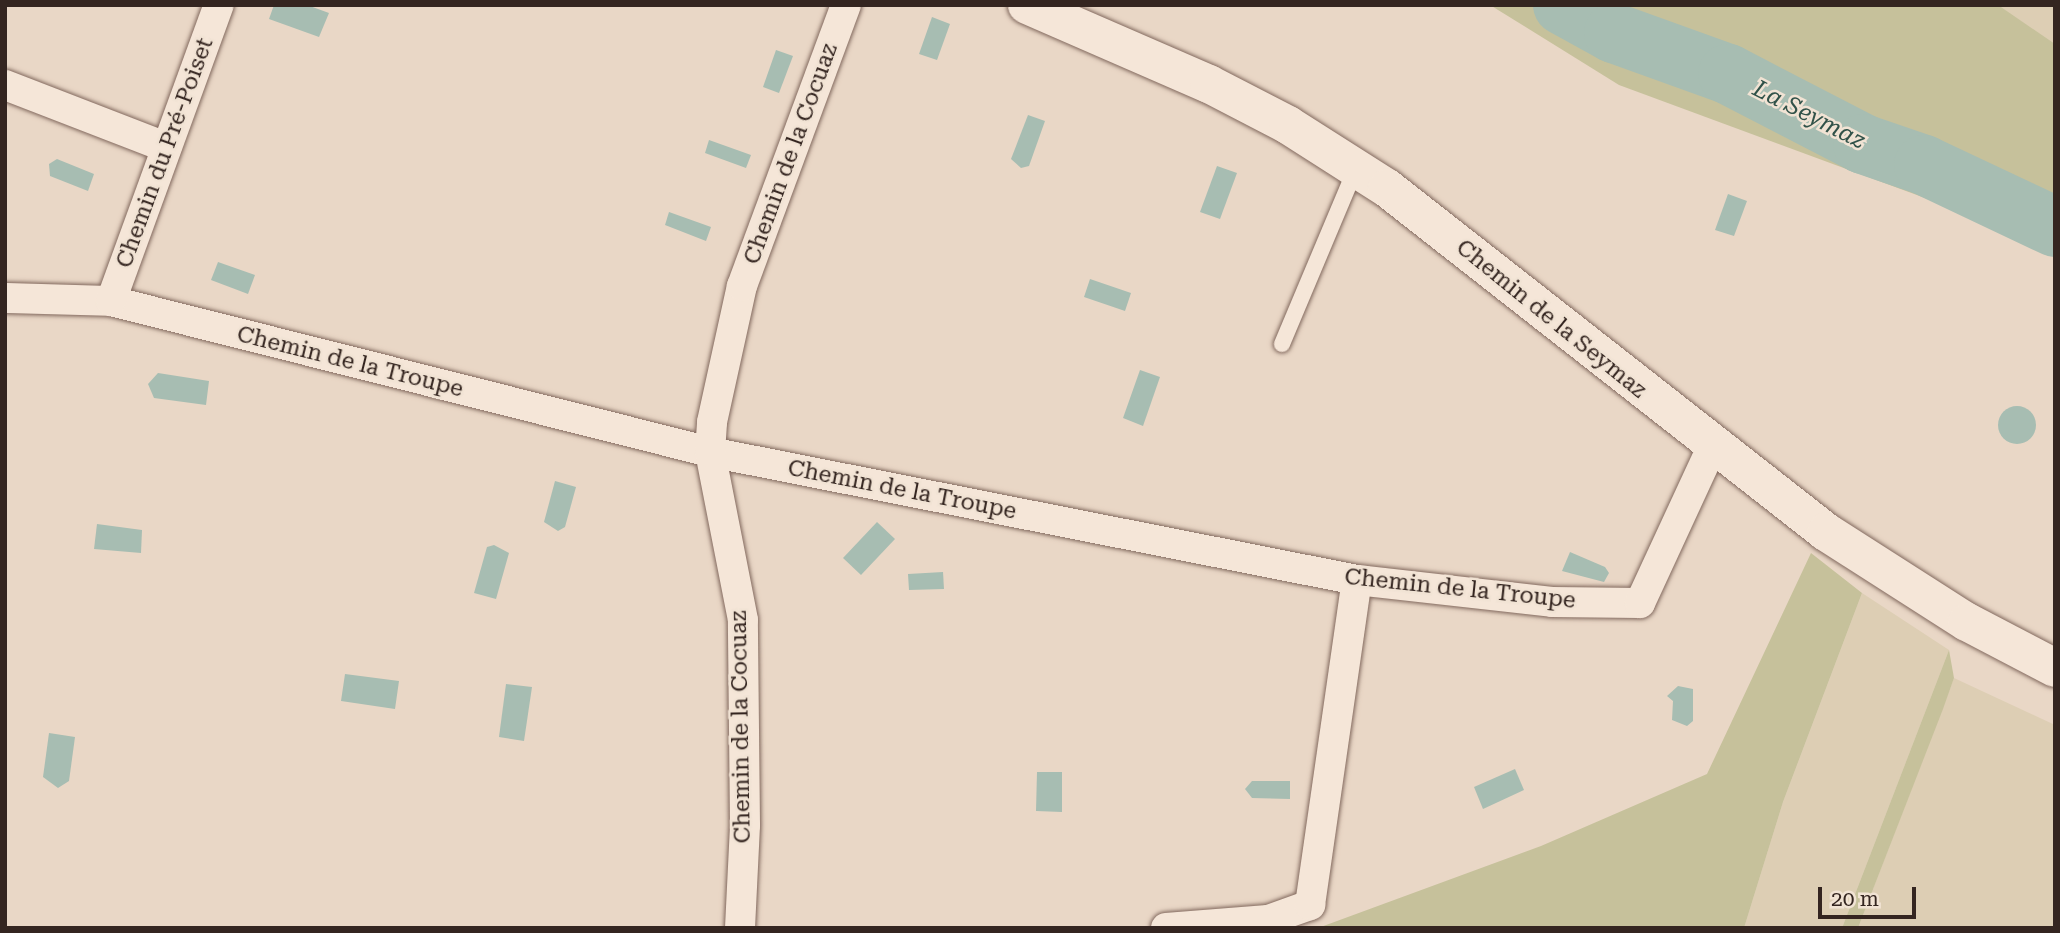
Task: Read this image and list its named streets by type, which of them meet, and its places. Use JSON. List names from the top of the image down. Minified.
{"streets":{"street":["Chemin du Pré-Poiset","Chemin de la Cocuaz","Chemin de la Seymaz","Chemin de la Troupe"]},"crossings":[["Chemin du Pré-Poiset","Chemin de la Troupe"],["Chemin de la Cocuaz","Chemin de la Troupe"],["Chemin de la Seymaz","Chemin de la Troupe"]],"water":["La Seymaz"],"scale_bar":"20 m"}
